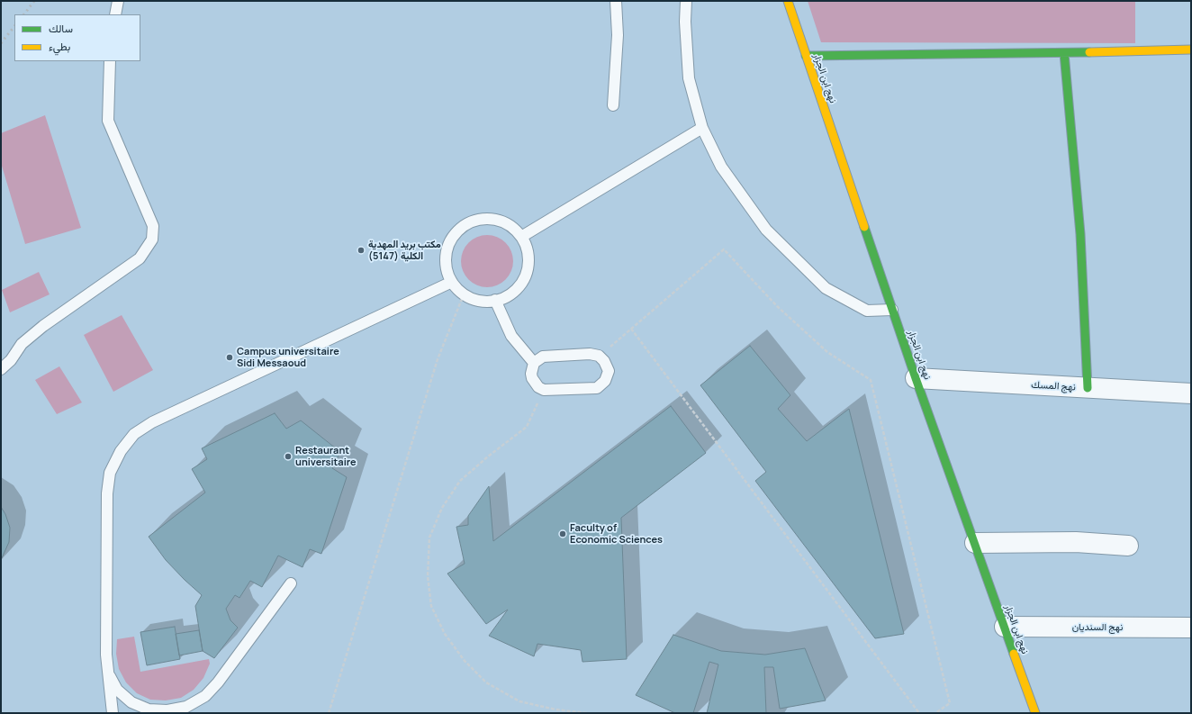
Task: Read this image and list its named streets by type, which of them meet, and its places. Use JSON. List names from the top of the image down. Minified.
{"streets":{"street":["نهج ابن الجزار","نهج المسك","نهج السنديان"]},"crossings":[["نهج ابن الجزار","نهج المسك"],["نهج ابن الجزار","نهج السنديان"]],"places":["مكتب بريد المهدية الكلية (5147)","Campus universitaire Sidi Messaoud","Restaurant universitaire","Faculty of Economic Sciences"],"legend":["سالك","بطيء"]}
